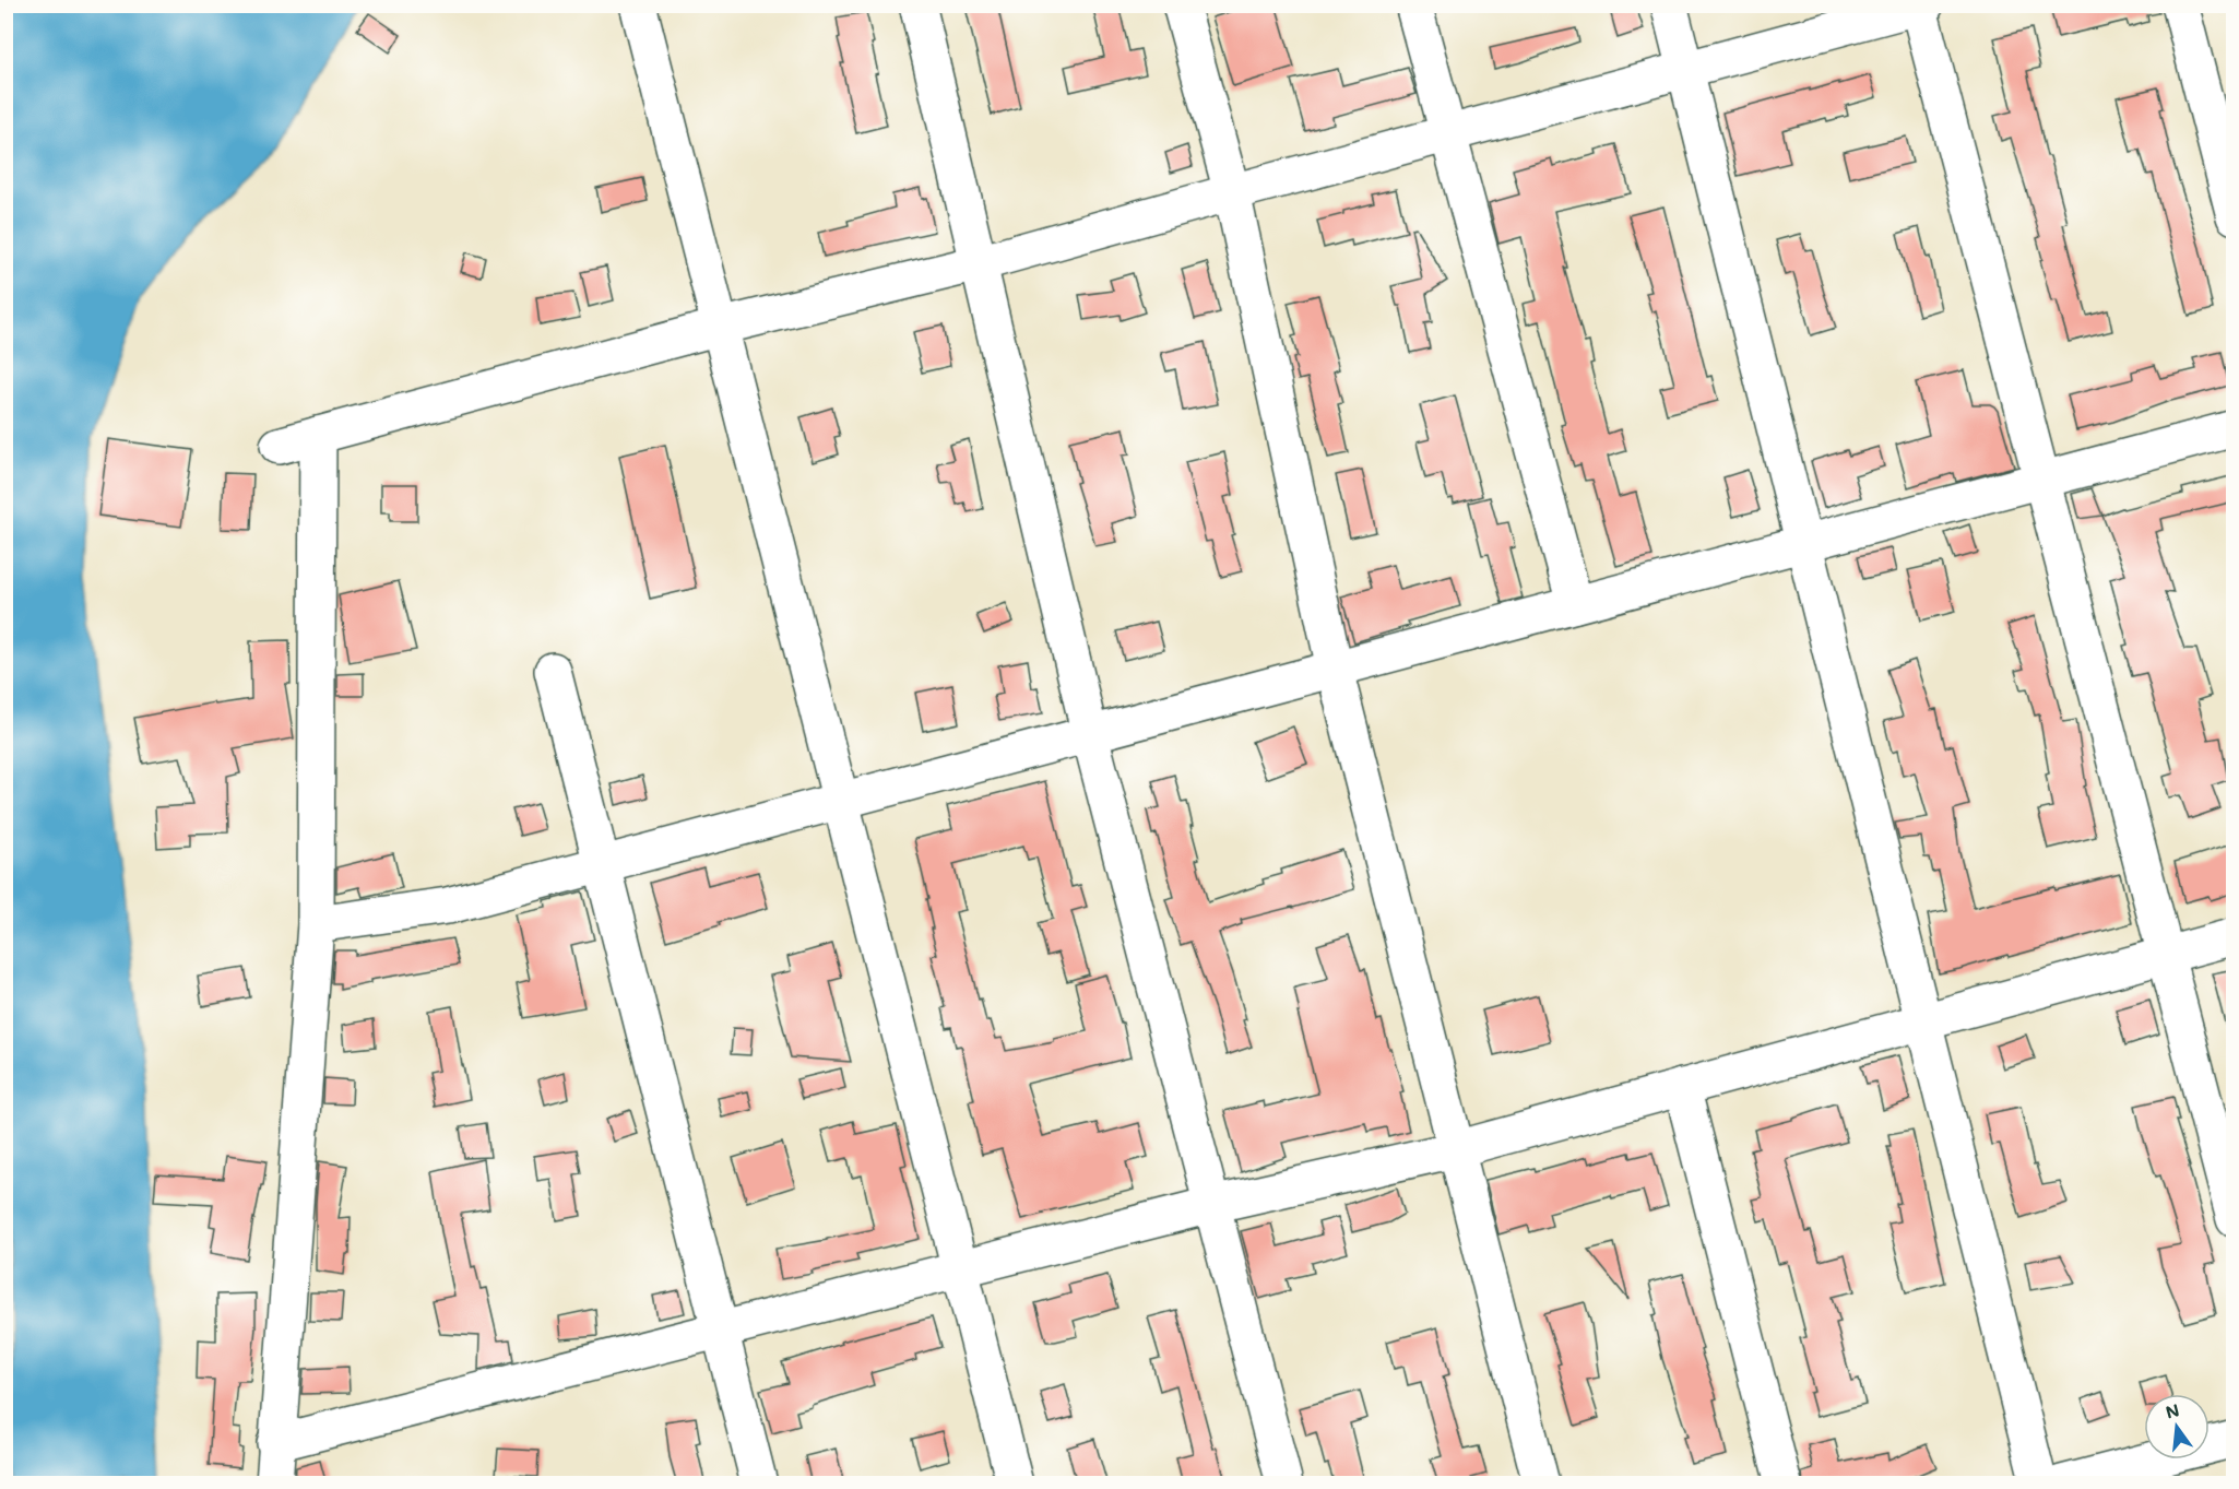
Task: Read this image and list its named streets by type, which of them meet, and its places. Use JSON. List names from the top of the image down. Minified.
{"north":"top"}
